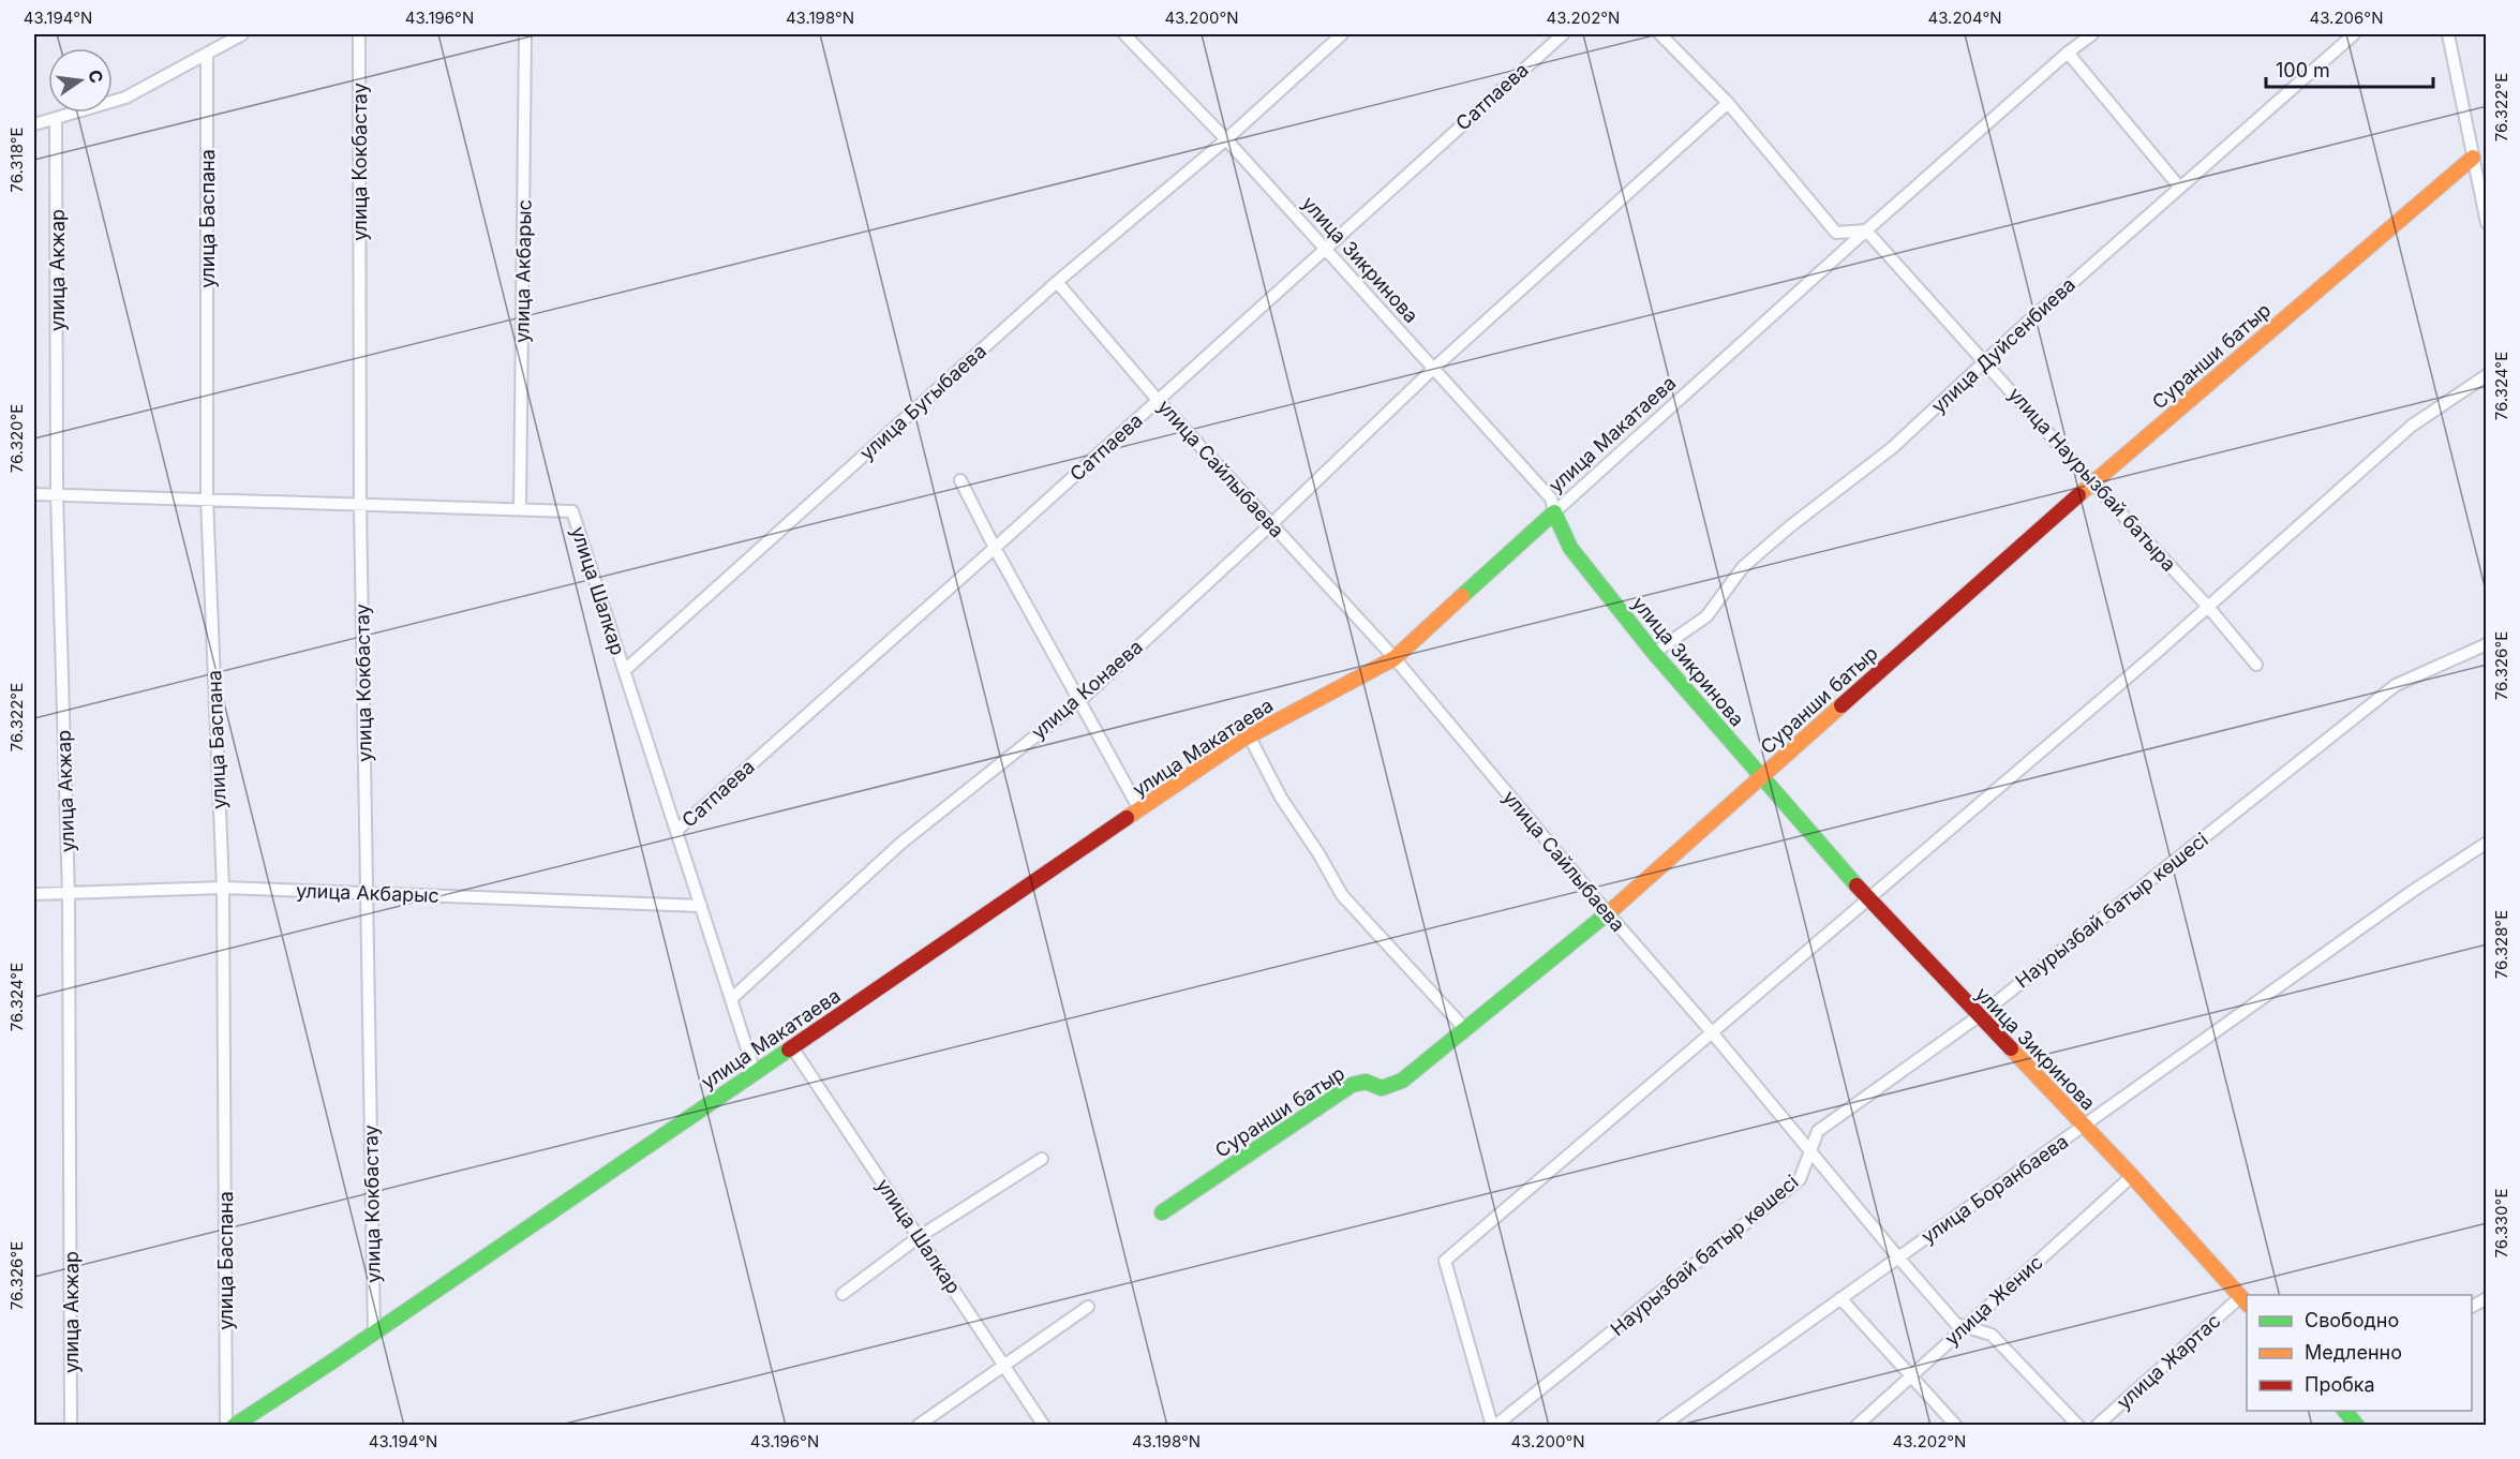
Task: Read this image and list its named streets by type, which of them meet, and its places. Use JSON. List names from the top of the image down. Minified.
{"streets":{"street":["Сатпаева","улица Кокбастау","улица Баспана","улица Зикринова","улица Акжар","улица Акбарыс","улица Дуйсенбиева","Суранши батыр","улица Бугыбаева","улица Макатаева","улица Сайлыбаева","улица Наурызбай батыра","улица Шалкар","улица Конаева","Наурызбай батыр көшесі","улица Боранбаева","улица Женис","улица Жартас"]},"crossings":[["Сатпаева","улица Зикринова"],["Сатпаева","улица Сайлыбаева"],["Сатпаева","улица Шалкар"],["улица Кокбастау","улица Акбарыс"],["улица Кокбастау","улица Макатаева"],["улица Кокбастау","улица Шалкар"],["улица Баспана","улица Акбарыс"],["улица Баспана","улица Шалкар"],["улица Зикринова","улица Дуйсенбиева"],["улица Зикринова","Суранши батыр"],["улица Зикринова","улица Бугыбаева"],["улица Зикринова","улица Макатаева"],["улица Зикринова","улица Конаева"],["улица Зикринова","Наурызбай батыр көшесі"],["улица Зикринова","улица Боранбаева"],["улица Зикринова","улица Женис"],["улица Зикринова","улица Жартас"],["улица Акжар","улица Акбарыс"],["улица Акжар","улица Шалкар"],["улица Акбарыс","улица Шалкар"],["улица Дуйсенбиева","улица Наурызбай батыра"],["Суранши батыр","улица Сайлыбаева"],["Суранши батыр","улица Наурызбай батыра"],["улица Бугыбаева","улица Сайлыбаева"],["улица Бугыбаева","улица Шалкар"],["улица Макатаева","улица Сайлыбаева"],["улица Макатаева","улица Наурызбай батыра"],["улица Макатаева","улица Шалкар"],["улица Сайлыбаева","улица Конаева"],["улица Сайлыбаева","Наурызбай батыр көшесі"],["улица Сайлыбаева","улица Боранбаева"],["улица Сайлыбаева","улица Женис"],["улица Шалкар","улица Конаева"]],"legend":["Свободно","Медленно","Пробка"],"scale_bar":"100 m","north":"right","coordinates":["43.194°N","43.196°N","43.198°N","43.200°N","43.202°N","43.204°N","43.206°N","76.322°E","76.318°E","76.324°E","76.320°E","76.326°E","76.328°E","76.330°E"]}
